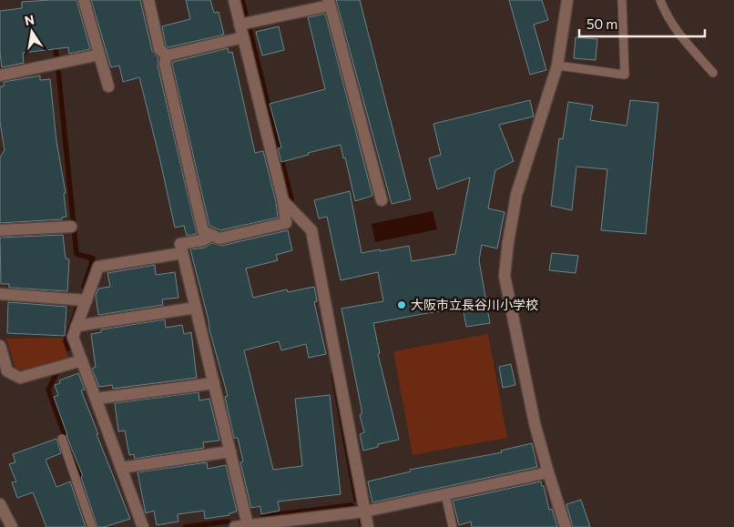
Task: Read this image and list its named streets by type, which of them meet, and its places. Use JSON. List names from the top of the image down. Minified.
{"places":["大阪市立長谷川小学校"],"scale_bar":"50 m","north":"top"}
